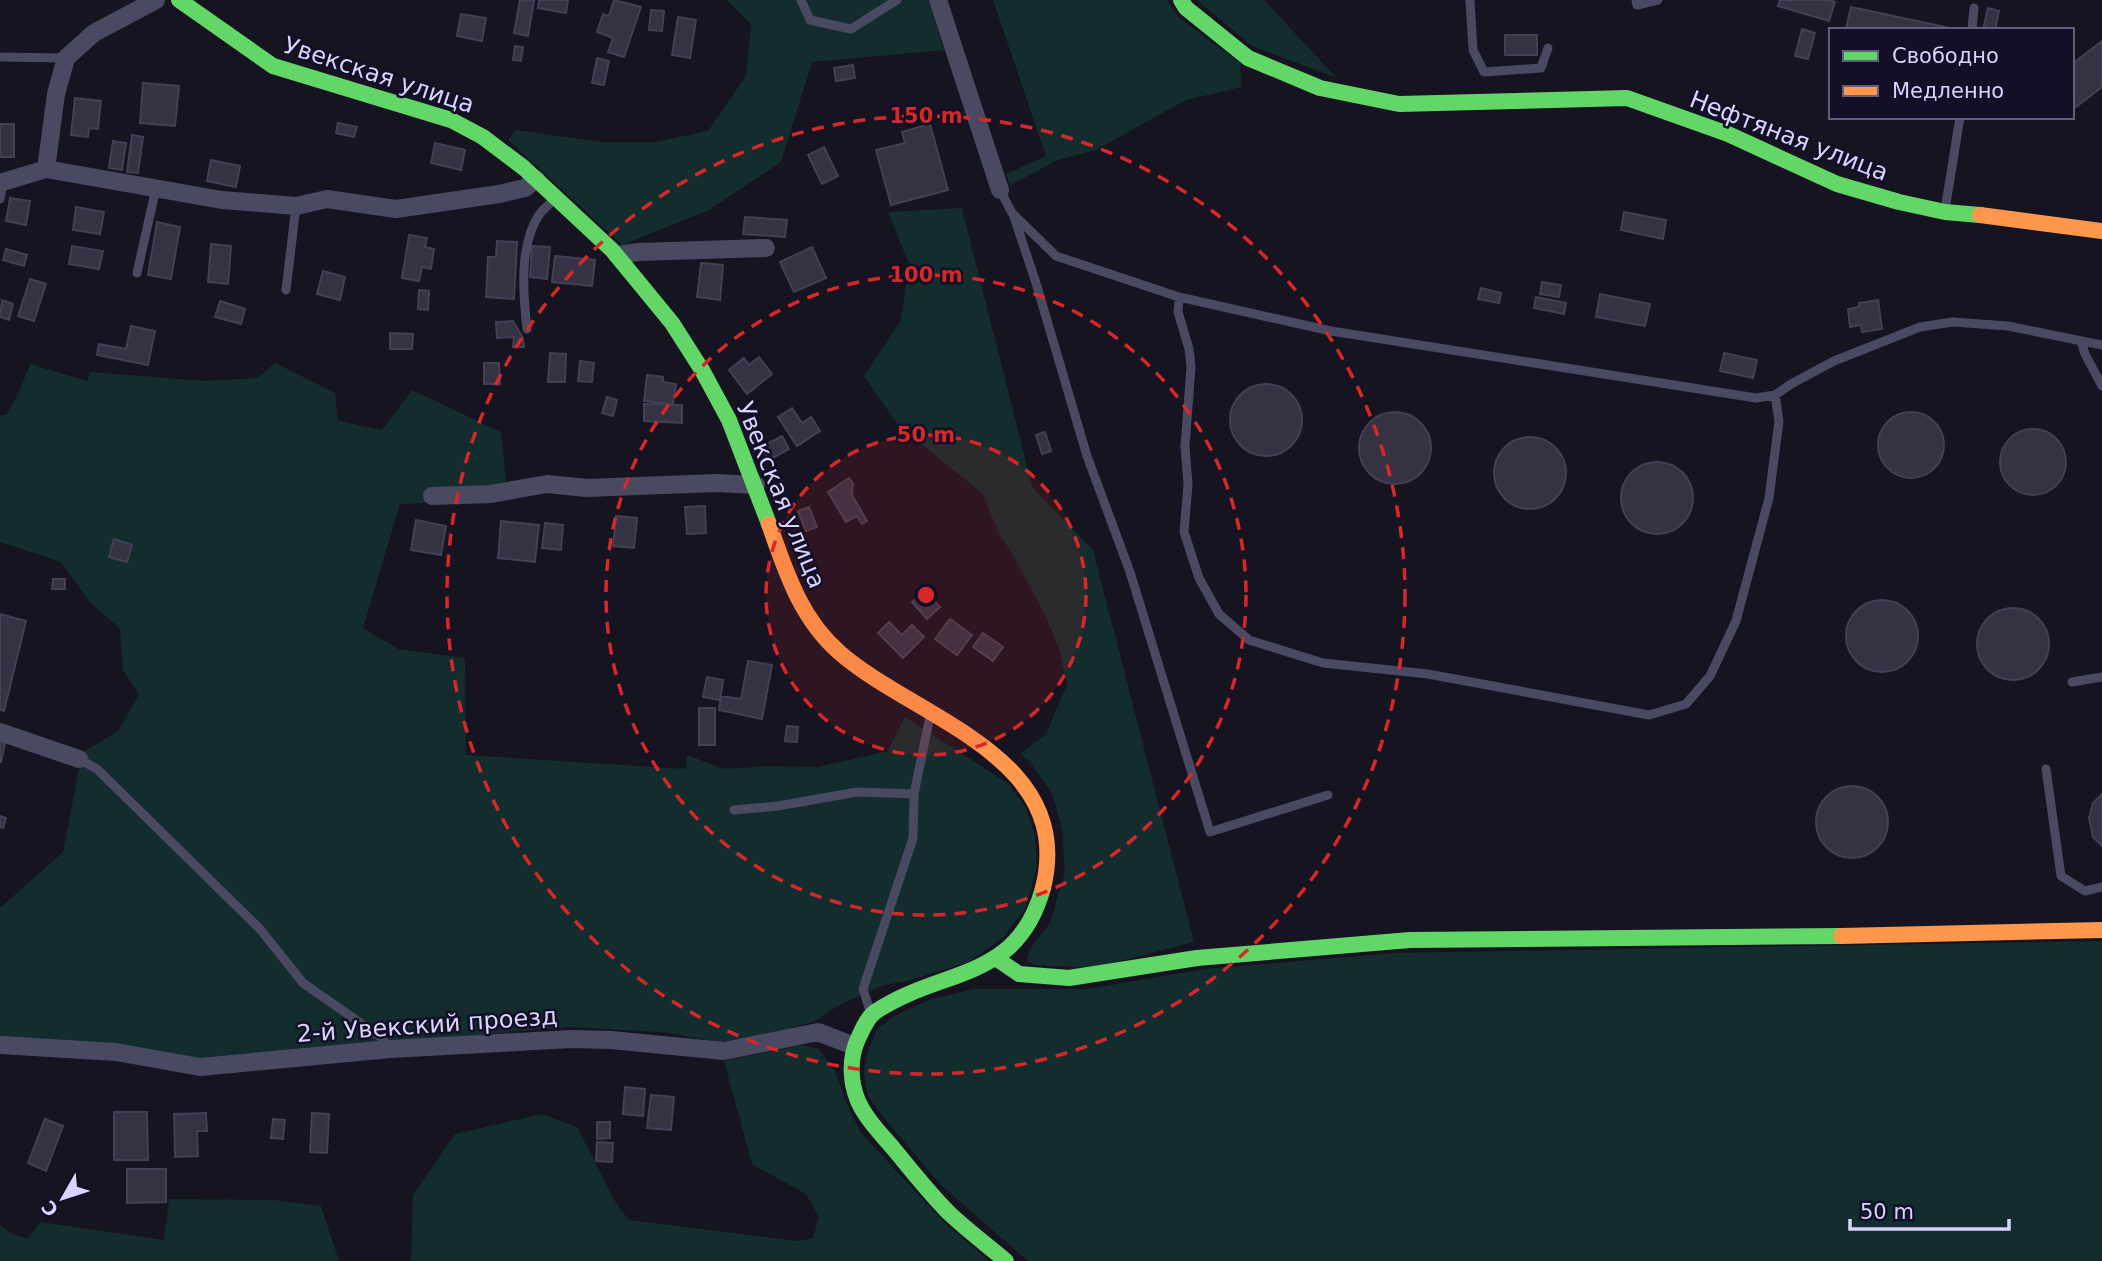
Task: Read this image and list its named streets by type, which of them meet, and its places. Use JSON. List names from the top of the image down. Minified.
{"streets":{"street":["Увекская улица","Нефтяная улица","2-й Увекский проезд"]},"legend":["Свободно","Медленно"],"scale_bar":"50 m","north":"bottom left","rings":["150 m","100 m","50 m"]}
